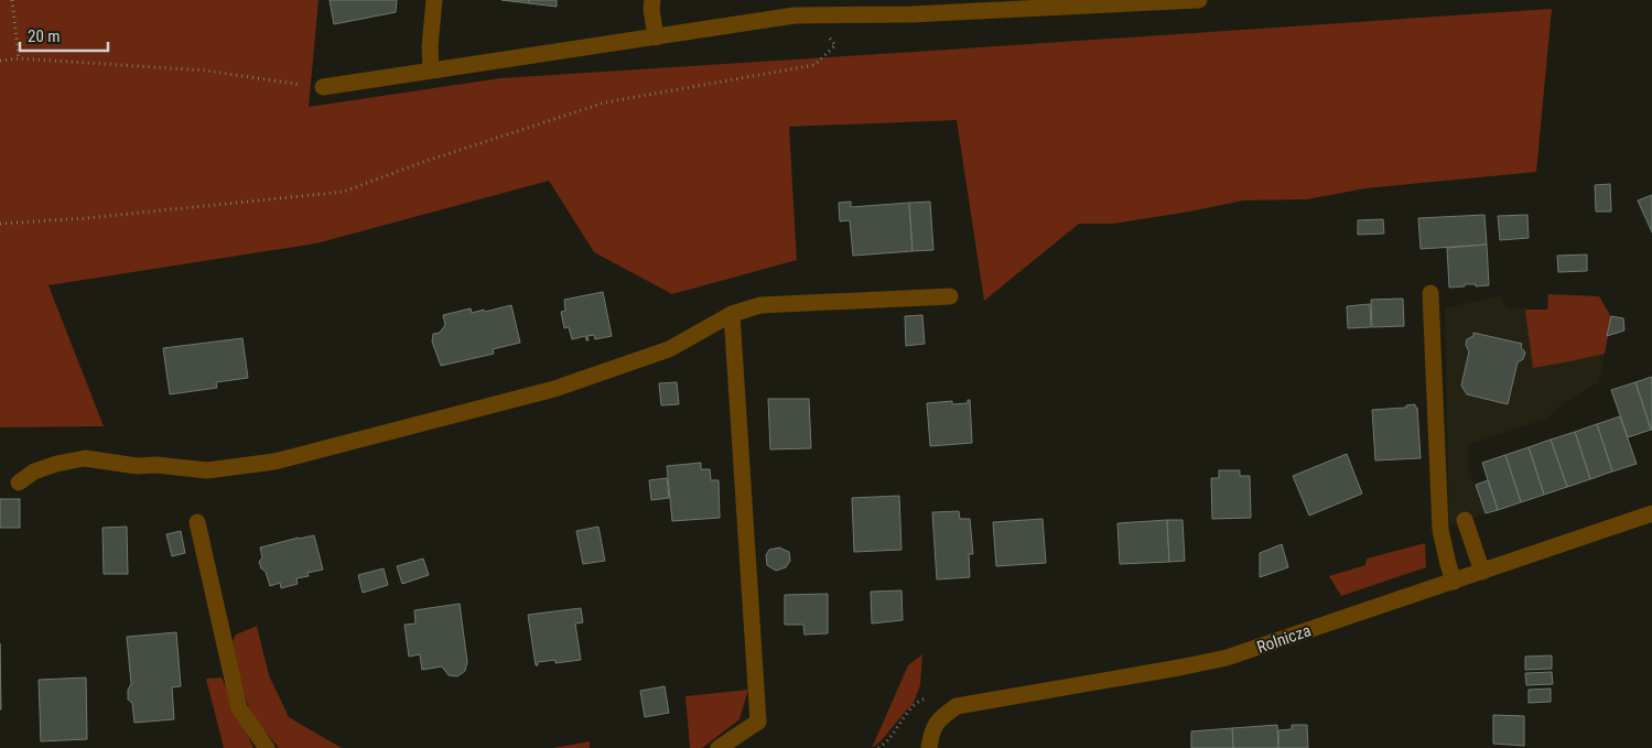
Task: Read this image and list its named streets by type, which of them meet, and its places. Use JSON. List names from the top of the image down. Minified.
{"streets":{"street":["Rolnicza"]},"scale_bar":"20 m"}
